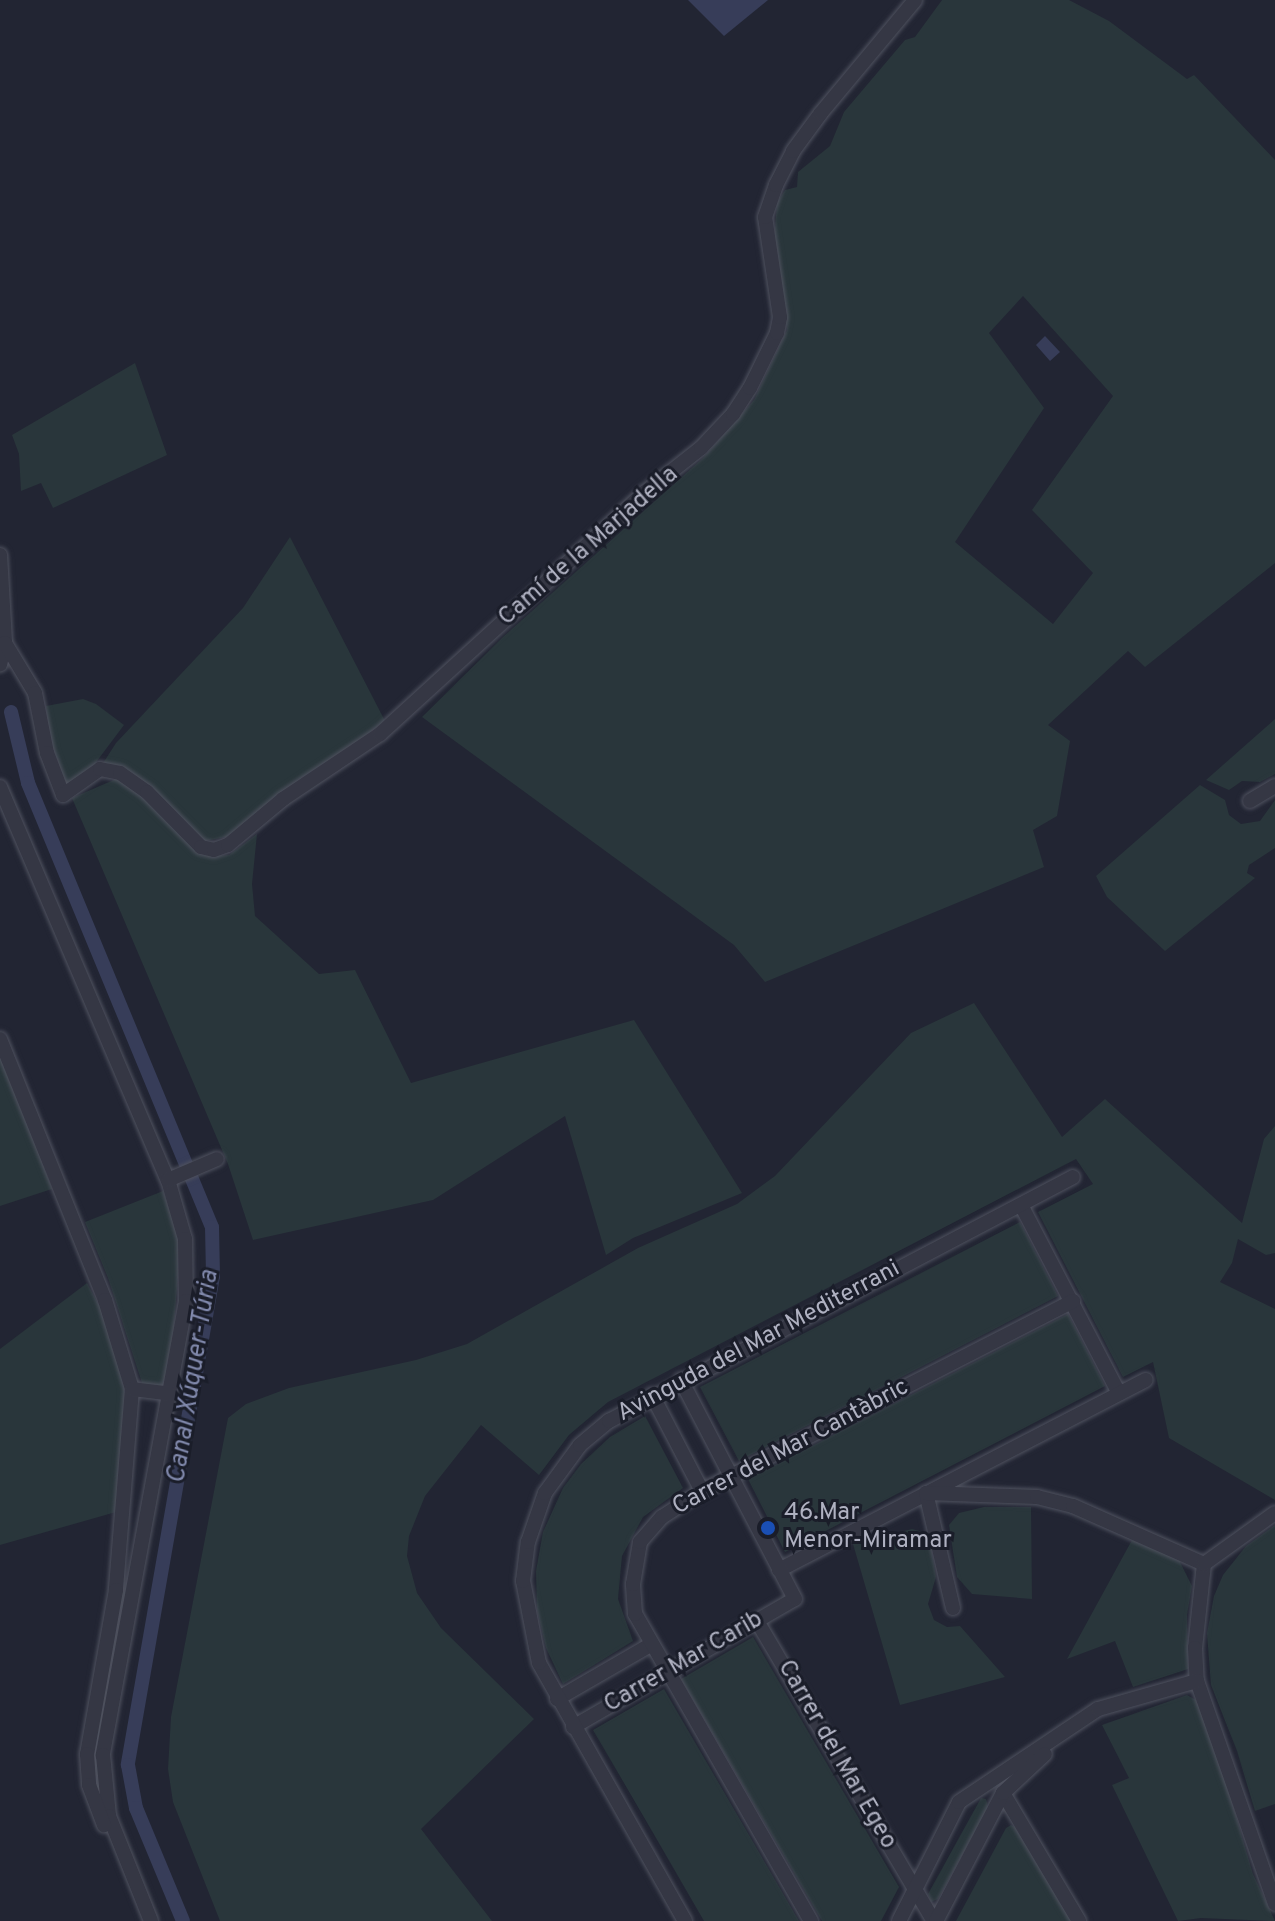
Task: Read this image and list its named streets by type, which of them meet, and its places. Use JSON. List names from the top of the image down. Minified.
{"streets":{"street":["Camí de la Marjadella","Avinguda del Mar Mediterrani","Carrer del Mar Cantàbric","Carrer Mar Carib","Carrer del Mar Egeo"]},"crossings":[["Avinguda del Mar Mediterrani","Carrer Mar Carib"],["Carrer del Mar Cantàbric","Carrer Mar Carib"],["Carrer Mar Carib","Carrer del Mar Egeo"]],"water":["Canal Xúquer-Túria"],"places":["46.Mar Menor-Miramar"]}
